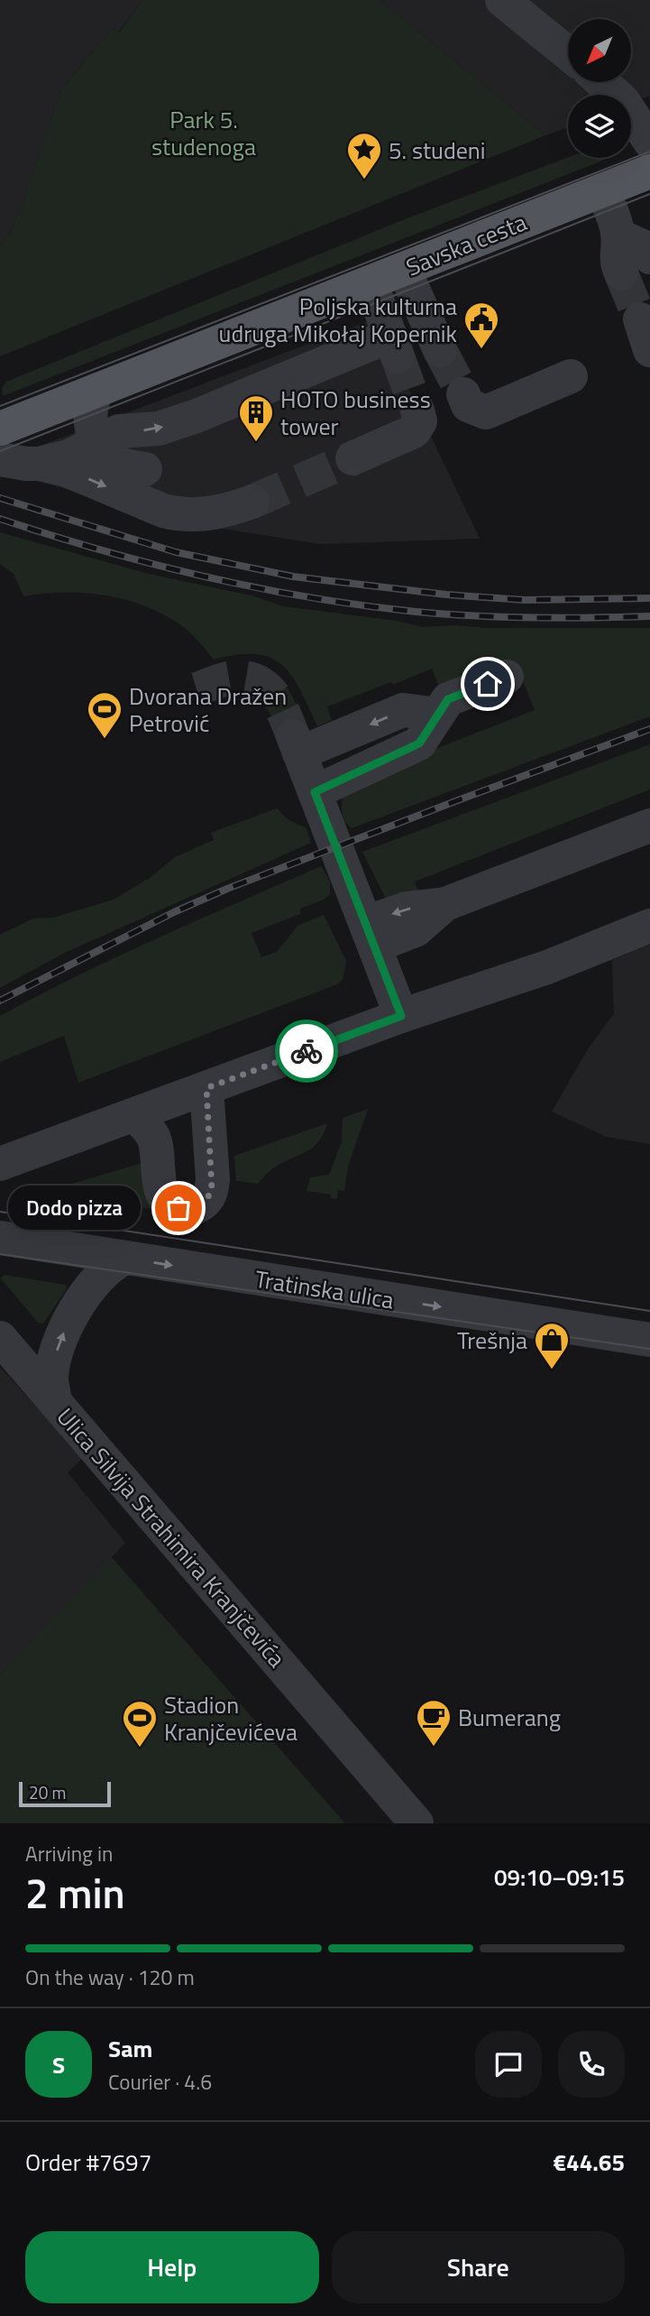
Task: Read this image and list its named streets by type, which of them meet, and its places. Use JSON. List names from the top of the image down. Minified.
{"streets":{"main road":["Savska cesta"],"street":["Tratinska ulica","Ulica Silvija Strahimira Kranjčevića"]},"one_way":["Tratinska ulica"],"parks":["Park 5. studenoga"],"places":{"place":["5. studeni"],"public building":["Poljska kulturna udruga Mikołaj Kopernik"],"building":["HOTO business tower"],"sports":["Dvorana Dražen Petrović","Stadion Kranjčevićeva"],"other":["Dodo pizza"],"shop":["Trešnja"],"cafe":["Bumerang"]},"scale_bar":"20 m","north":"bottom left","page":{"bubble":"Dodo pizza","scale":"20 m","heading":["2 min","Arriving in","09:10–09:15"],"panel":["Sam","Courier · 4.6","Order #7697","€44.65"],"bar":"On the way · 120 m","round":"S","buttons":["Help","Share"]}}
